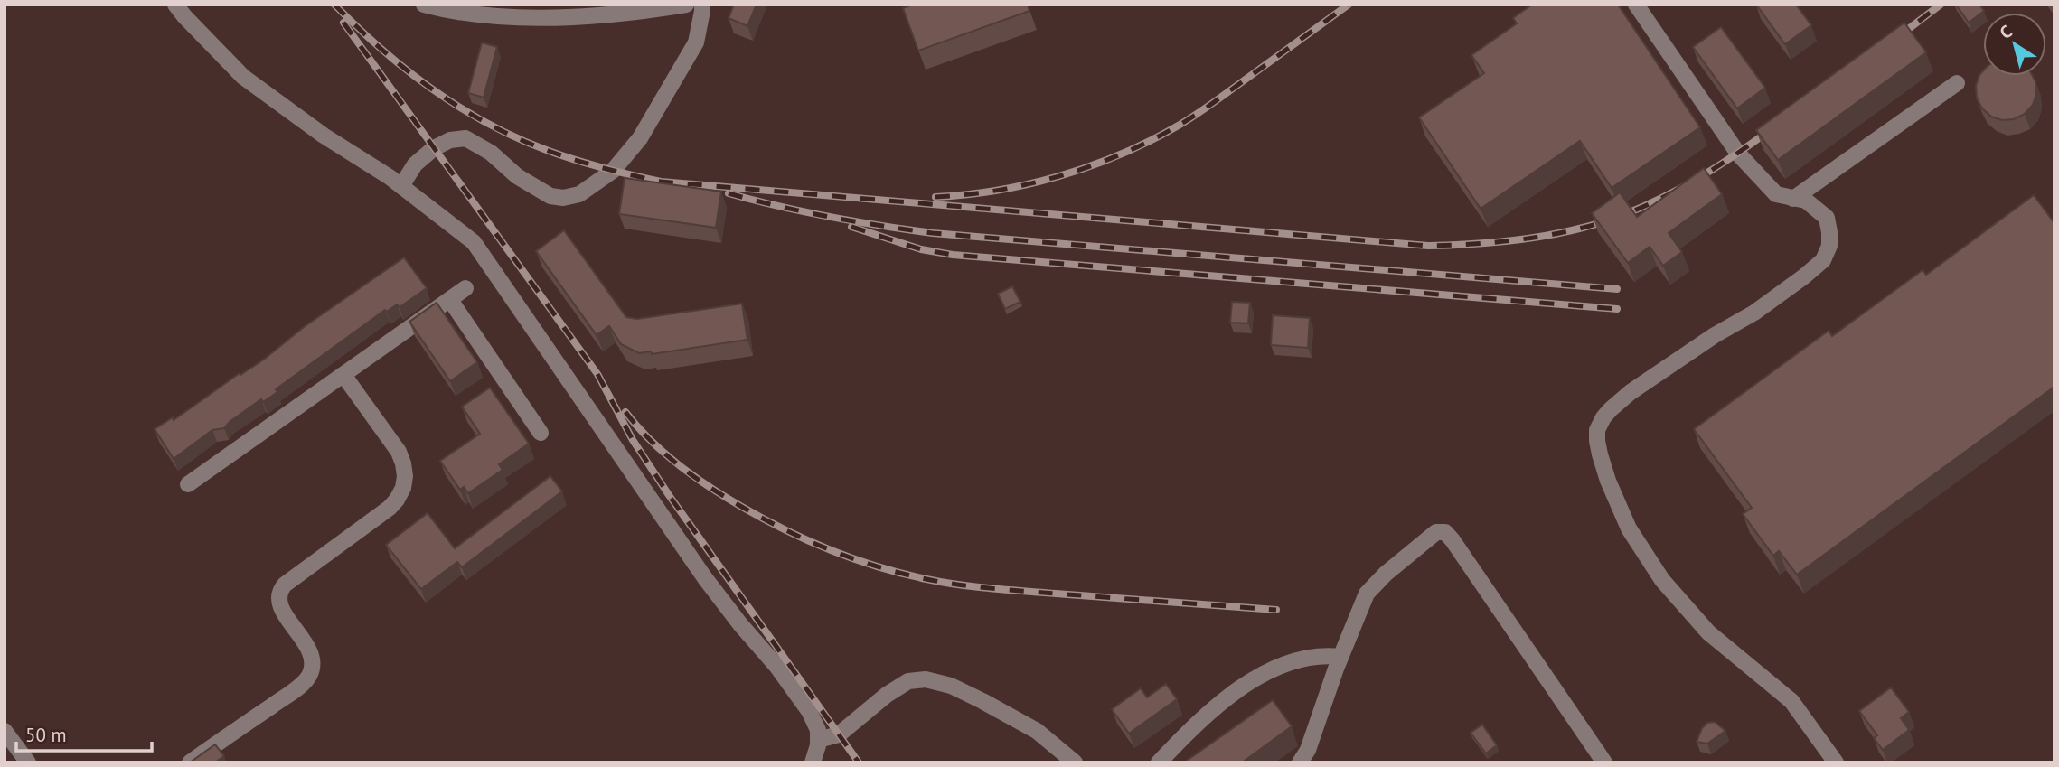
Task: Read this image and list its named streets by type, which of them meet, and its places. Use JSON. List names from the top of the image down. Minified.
{"scale_bar":"50 m","north":"top left"}
